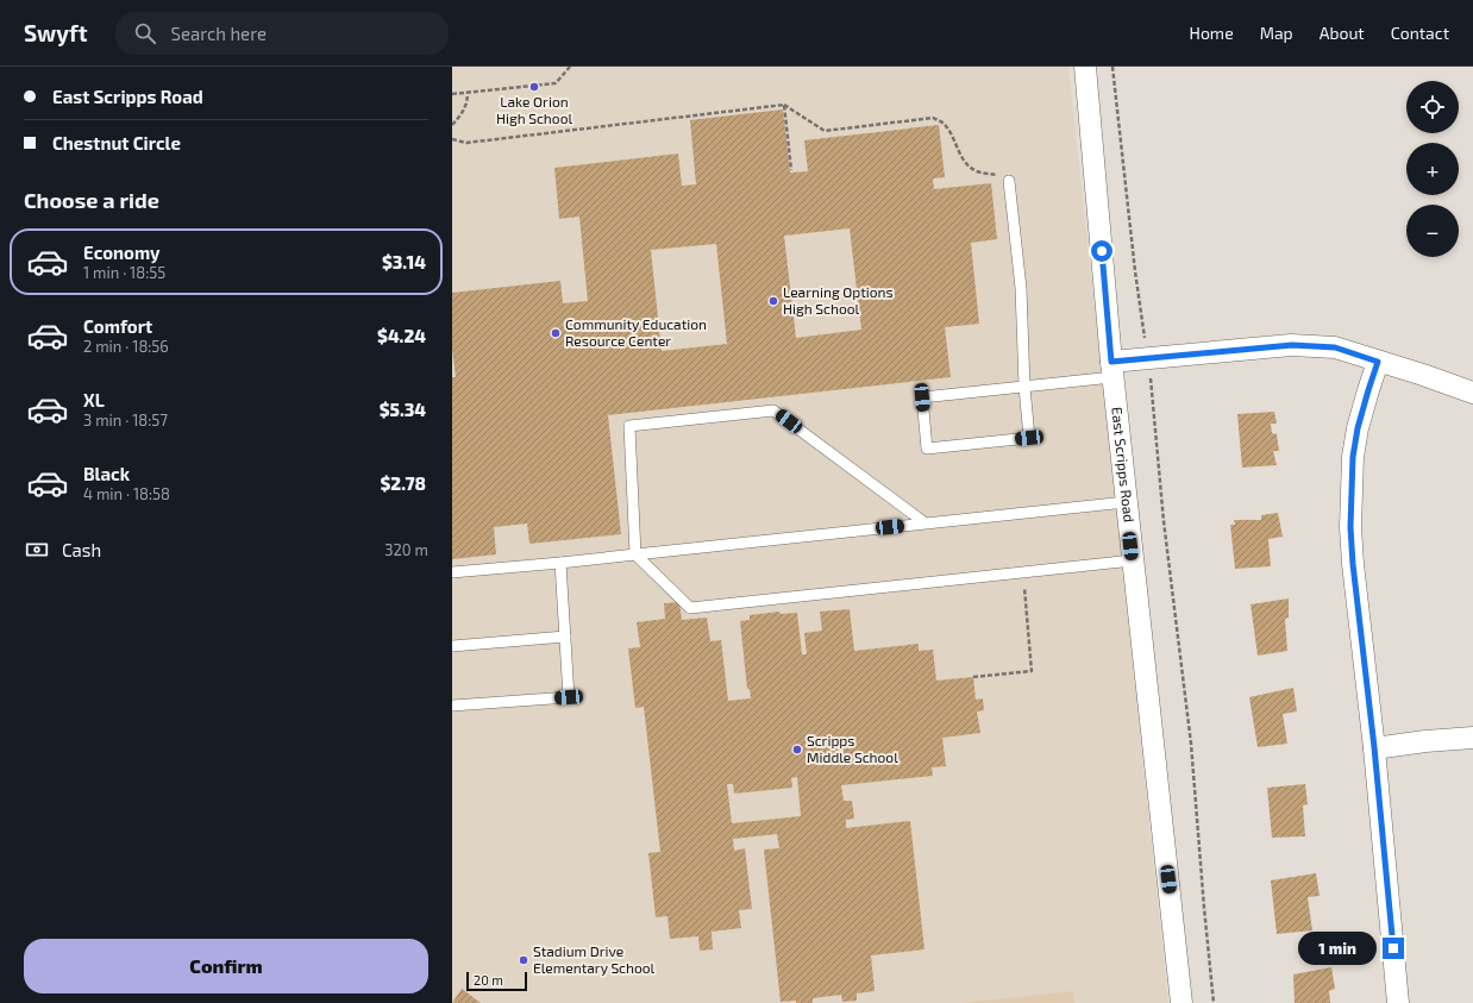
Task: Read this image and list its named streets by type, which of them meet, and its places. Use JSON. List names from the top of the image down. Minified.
{"streets":{"street":["East Scripps Road"]},"places":["Lake Orion High School","Learning Options High School","Community Education Resource Center","Scripps Middle School","Stadium Drive Elementary School"],"scale_bar":"20 m","page":{"header":"Swyft","search":"Search here","nav":["Home","Map","About","Contact"],"banner":["East Scripps Road","Chestnut Circle"],"map_buttons":["+","−"],"heading":"Choose a ride","list":[{"name":"Economy","note":"1 min · 18:55","value":"$3.14"},{"name":"Comfort","note":"2 min · 18:56","value":"$4.24"},{"name":"XL","note":"3 min · 18:57","value":"$5.34"},{"name":"Black","note":"4 min · 18:58","value":"$2.78"}],"pay":["Cash","320 m"],"buttons":"Confirm","bubble":"1 min","scale":"20 m"}}
